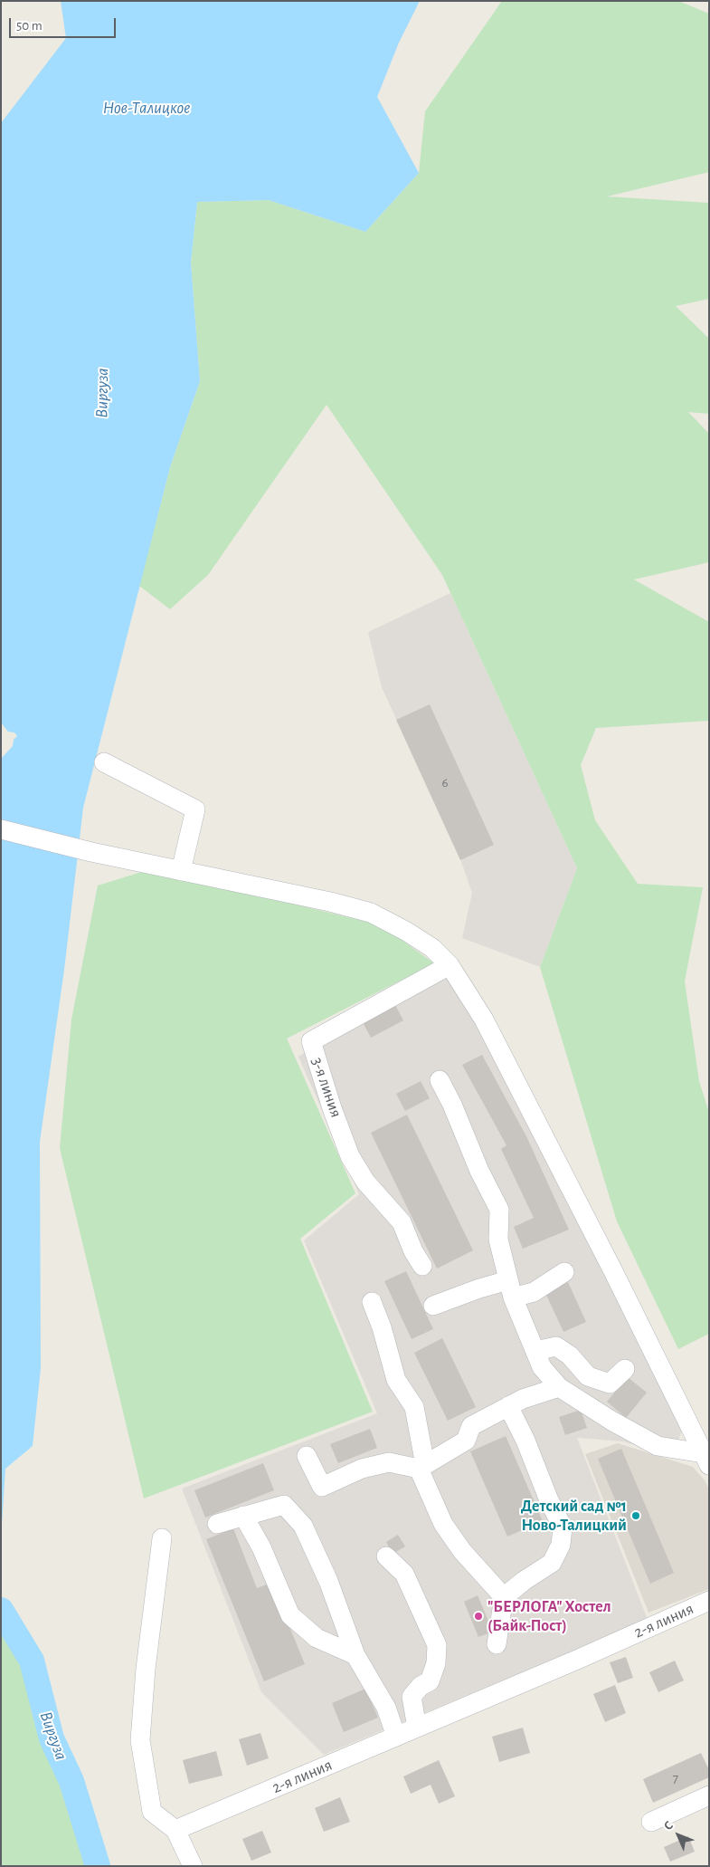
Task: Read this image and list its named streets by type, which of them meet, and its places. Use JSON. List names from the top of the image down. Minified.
{"streets":{"street":["3-я линия","2-я линия"]},"water":["Нов-Талицкое","Виргуза"],"places":["Детский сад №1 Ново-Талицкий","\"БЕРЛОГА\" Хостел (Байк-Пост)"],"house_numbers":["6","7"],"scale_bar":"50 m","north":"top left"}
